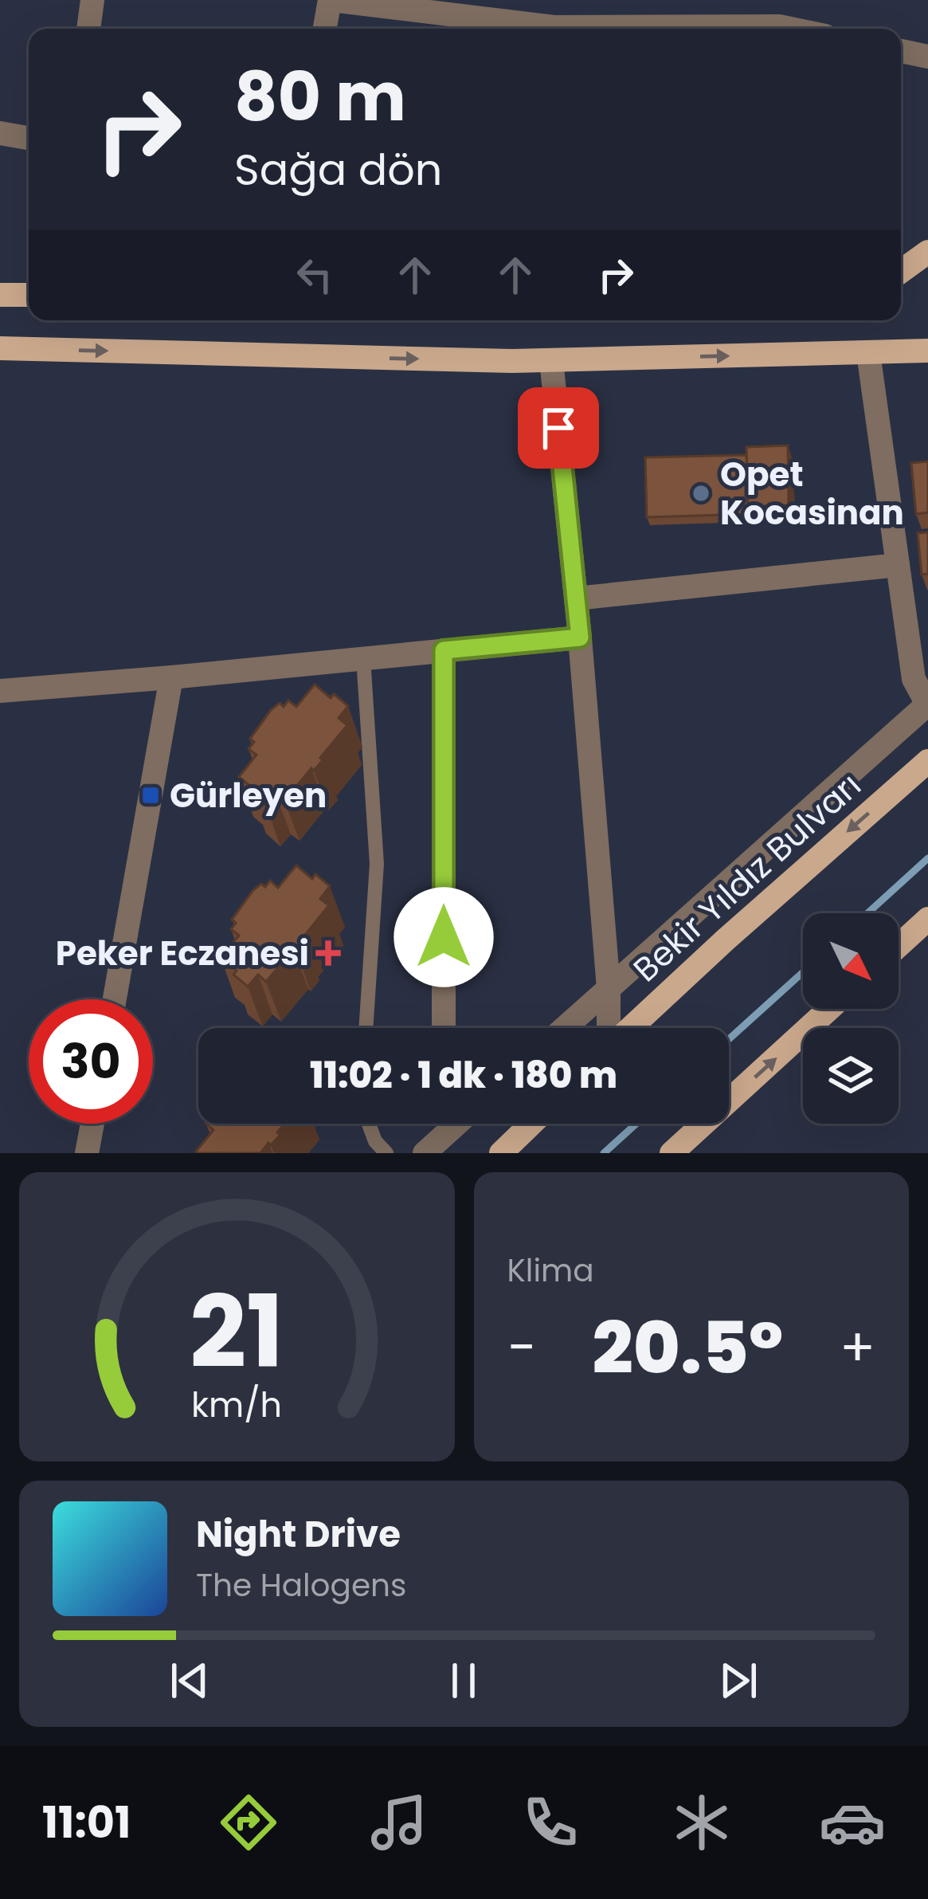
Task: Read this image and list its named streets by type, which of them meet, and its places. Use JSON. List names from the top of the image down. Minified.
{"streets":{"main road":["Bekir Yıldız Bulvarı"]},"places":{"other":["Opet Kocasinan"],"transit":["Gürleyen"],"health":["Peker Eczanesi"]},"north":"bottom right","page":{"turn":["80 m","Sağa dön"],"limit":"30","trip":"11:02 · 1 dk · 180 m","tile":"Klima","heat":["−","20.5°","+"],"song":["Night Drive","The Halogens"],"tabs":"11:01","gauge":["21","km/h"]}}
